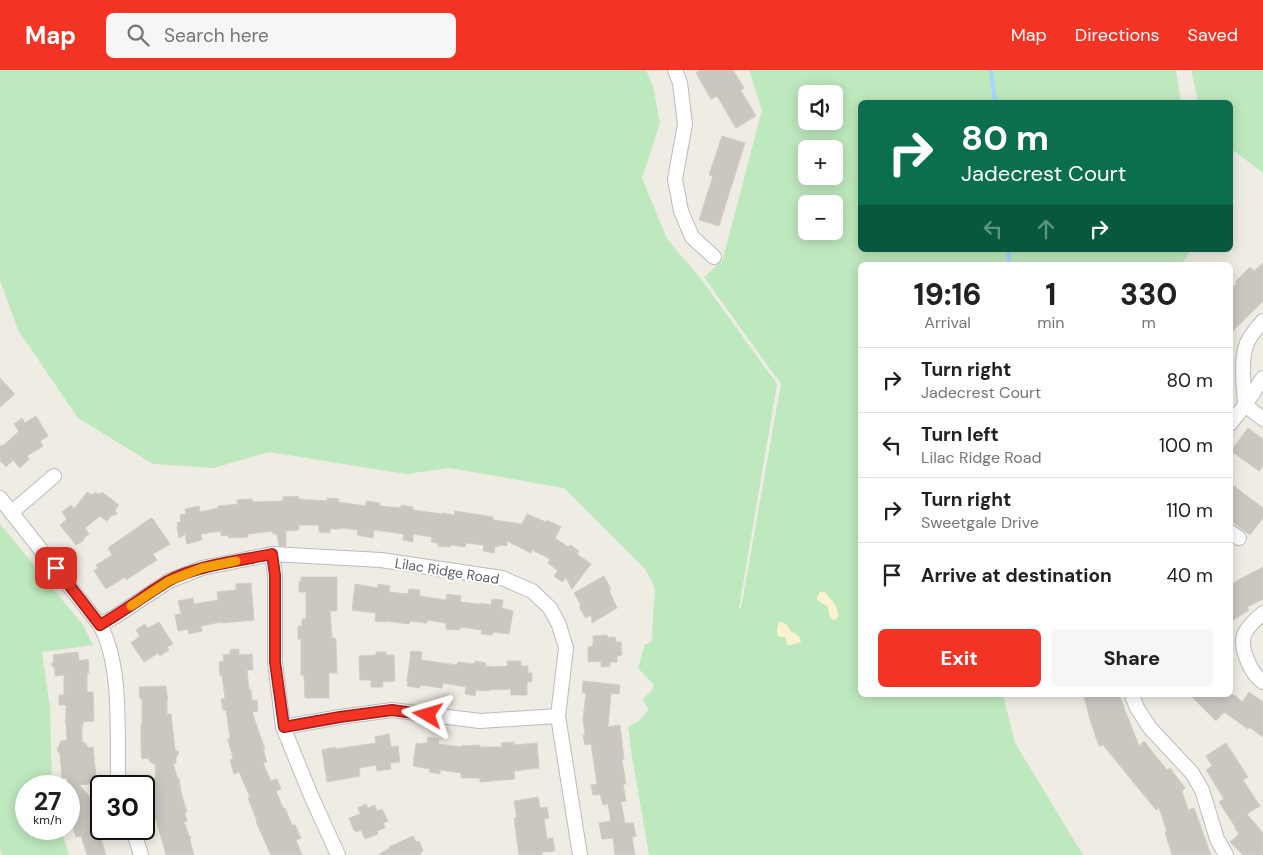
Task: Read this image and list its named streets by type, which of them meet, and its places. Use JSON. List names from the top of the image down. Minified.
{"streets":{"street":["Lilac Ridge Road"]},"page":{"header":"Map","search":"Search here","nav":["Map","Directions","Saved"],"map_buttons":["+","−"],"turn":["80 m","Jadecrest Court"],"eta":["19:16","Arrival","1","min","330","m"],"list":[{"name":"Turn right","note":"Jadecrest Court","value":"80 m"},{"name":"Turn left","note":"Lilac Ridge Road","value":"100 m"},{"name":"Turn right","note":"Sweetgale Drive","value":"110 m"},{"name":"Arrive at destination","value":"40 m"}],"buttons":["Exit","Share"],"speed":"27 km/h","limit":"30"}}
